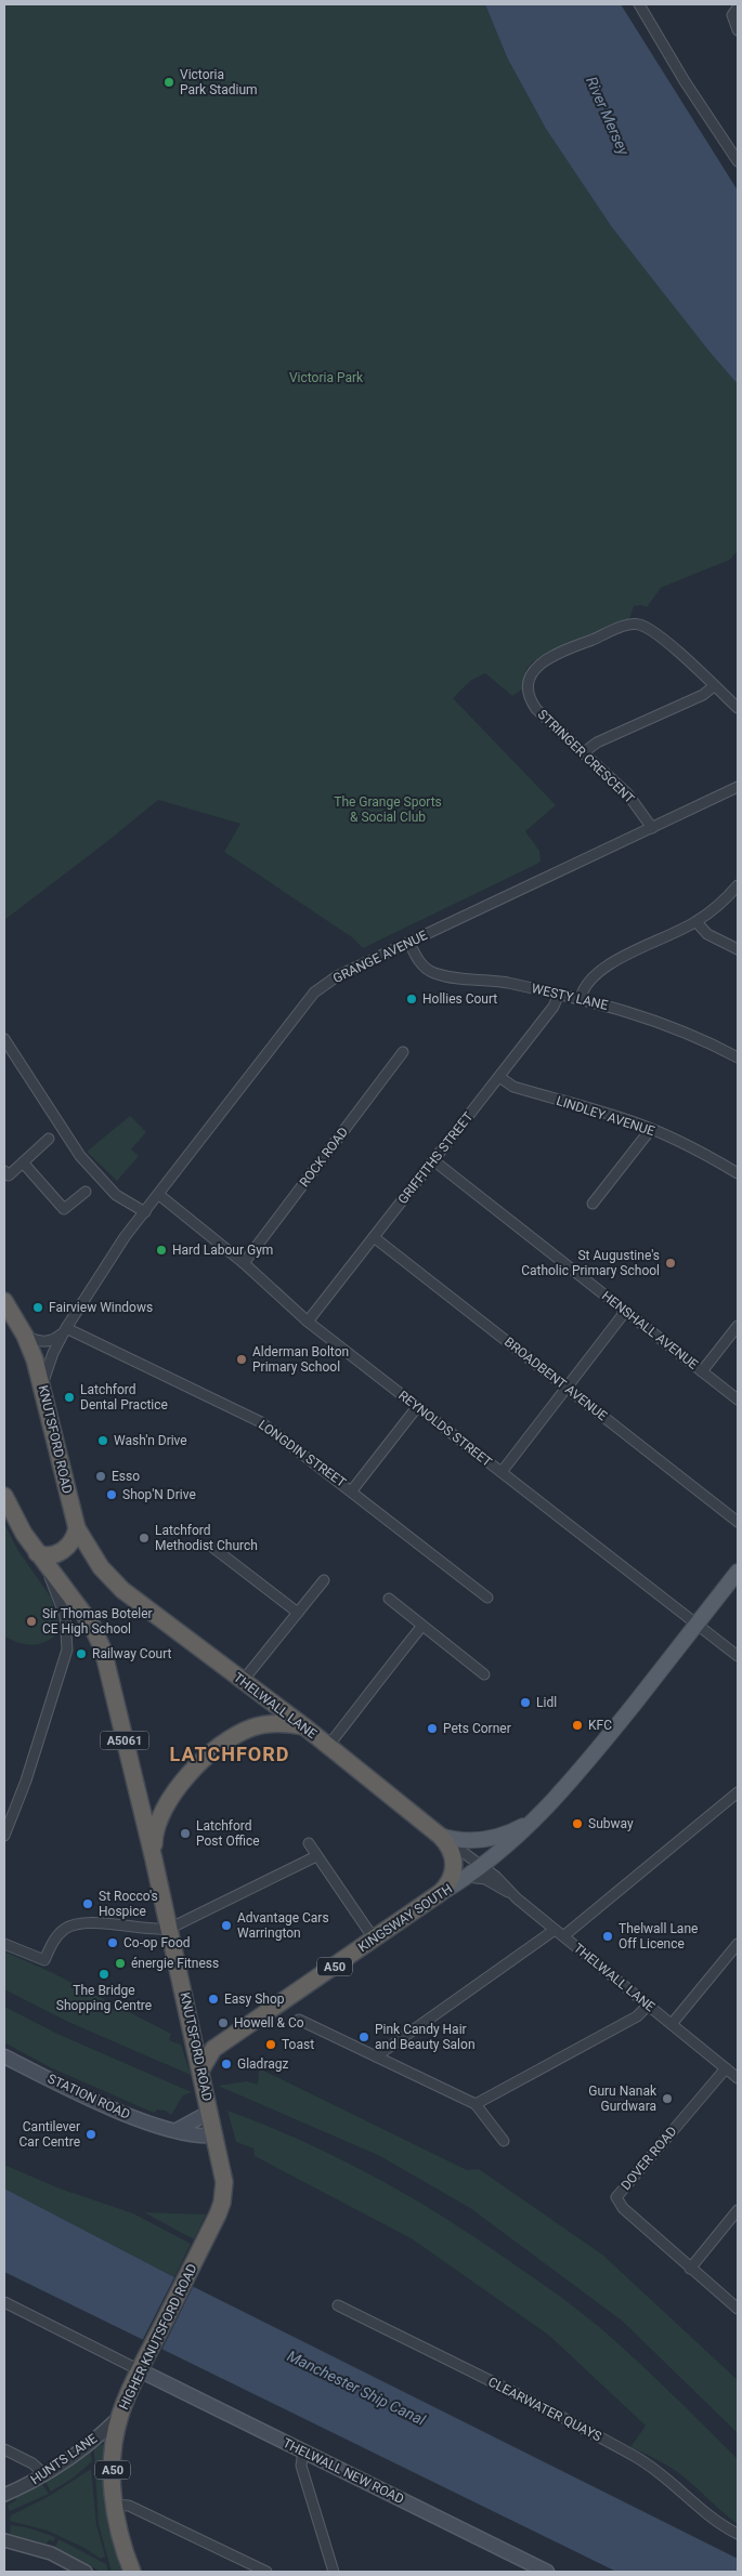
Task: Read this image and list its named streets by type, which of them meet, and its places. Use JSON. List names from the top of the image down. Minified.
{"streets":{"highway":["KNUTSFORD ROAD","THELWALL LANE","A5061","KINGSWAY SOUTH","A50","HIGHER KNUTSFORD ROAD"],"main road":["STATION ROAD","THELWALL NEW ROAD"],"street":["STRINGER CRESCENT","GRANGE AVENUE","WESTY LANE","LINDLEY AVENUE","ROCK ROAD","GRIFFITHS STREET","HENSHALL AVENUE","BROADBENT AVENUE","REYNOLDS STREET","LONGDIN STREET","DOVER ROAD","CLEARWATER QUAYS","HUNTS LANE"]},"crossings":[["STRINGER CRESCENT","GRANGE AVENUE"],["GRANGE AVENUE","WESTY LANE"],["GRANGE AVENUE","REYNOLDS STREET"],["GRANGE AVENUE","KNUTSFORD ROAD"],["GRANGE AVENUE","LONGDIN STREET"],["WESTY LANE","GRIFFITHS STREET"],["LINDLEY AVENUE","GRIFFITHS STREET"],["ROCK ROAD","REYNOLDS STREET"],["GRIFFITHS STREET","HENSHALL AVENUE"],["GRIFFITHS STREET","BROADBENT AVENUE"],["GRIFFITHS STREET","REYNOLDS STREET"],["REYNOLDS STREET","KINGSWAY SOUTH"],["KNUTSFORD ROAD","THELWALL LANE"],["KNUTSFORD ROAD","KINGSWAY SOUTH"],["KNUTSFORD ROAD","STATION ROAD"],["KNUTSFORD ROAD","HIGHER KNUTSFORD ROAD"],["THELWALL LANE","KINGSWAY SOUTH"],["THELWALL LANE","DOVER ROAD"],["HIGHER KNUTSFORD ROAD","HUNTS LANE"],["HIGHER KNUTSFORD ROAD","THELWALL NEW ROAD"]],"districts":["LATCHFORD"],"water":["River Mersey","Manchester Ship Canal"],"parks":["Victoria Park","The Grange Sports & Social Club"],"places":["Victoria Park Stadium","Hollies Court","Hard Labour Gym","St Augustine's Catholic Primary School","Fairview Windows","Alderman Bolton Primary School","Latchford Dental Practice","Wash'n Drive","Esso","Shop'N Drive","Latchford Methodist Church","Sir Thomas Boteler CE High School","Railway Court","Lidl","KFC","Pets Corner","Subway","Latchford Post Office","St Rocco's Hospice","Advantage Cars Warrington","Thelwall Lane Off Licence","Co-op Food","énergie Fitness","The Bridge Shopping Centre","Easy Shop","Howell & Co","Pink Candy Hair and Beauty Salon","Toast","Gladragz","Guru Nanak Gurdwara","Cantilever Car Centre"]}
